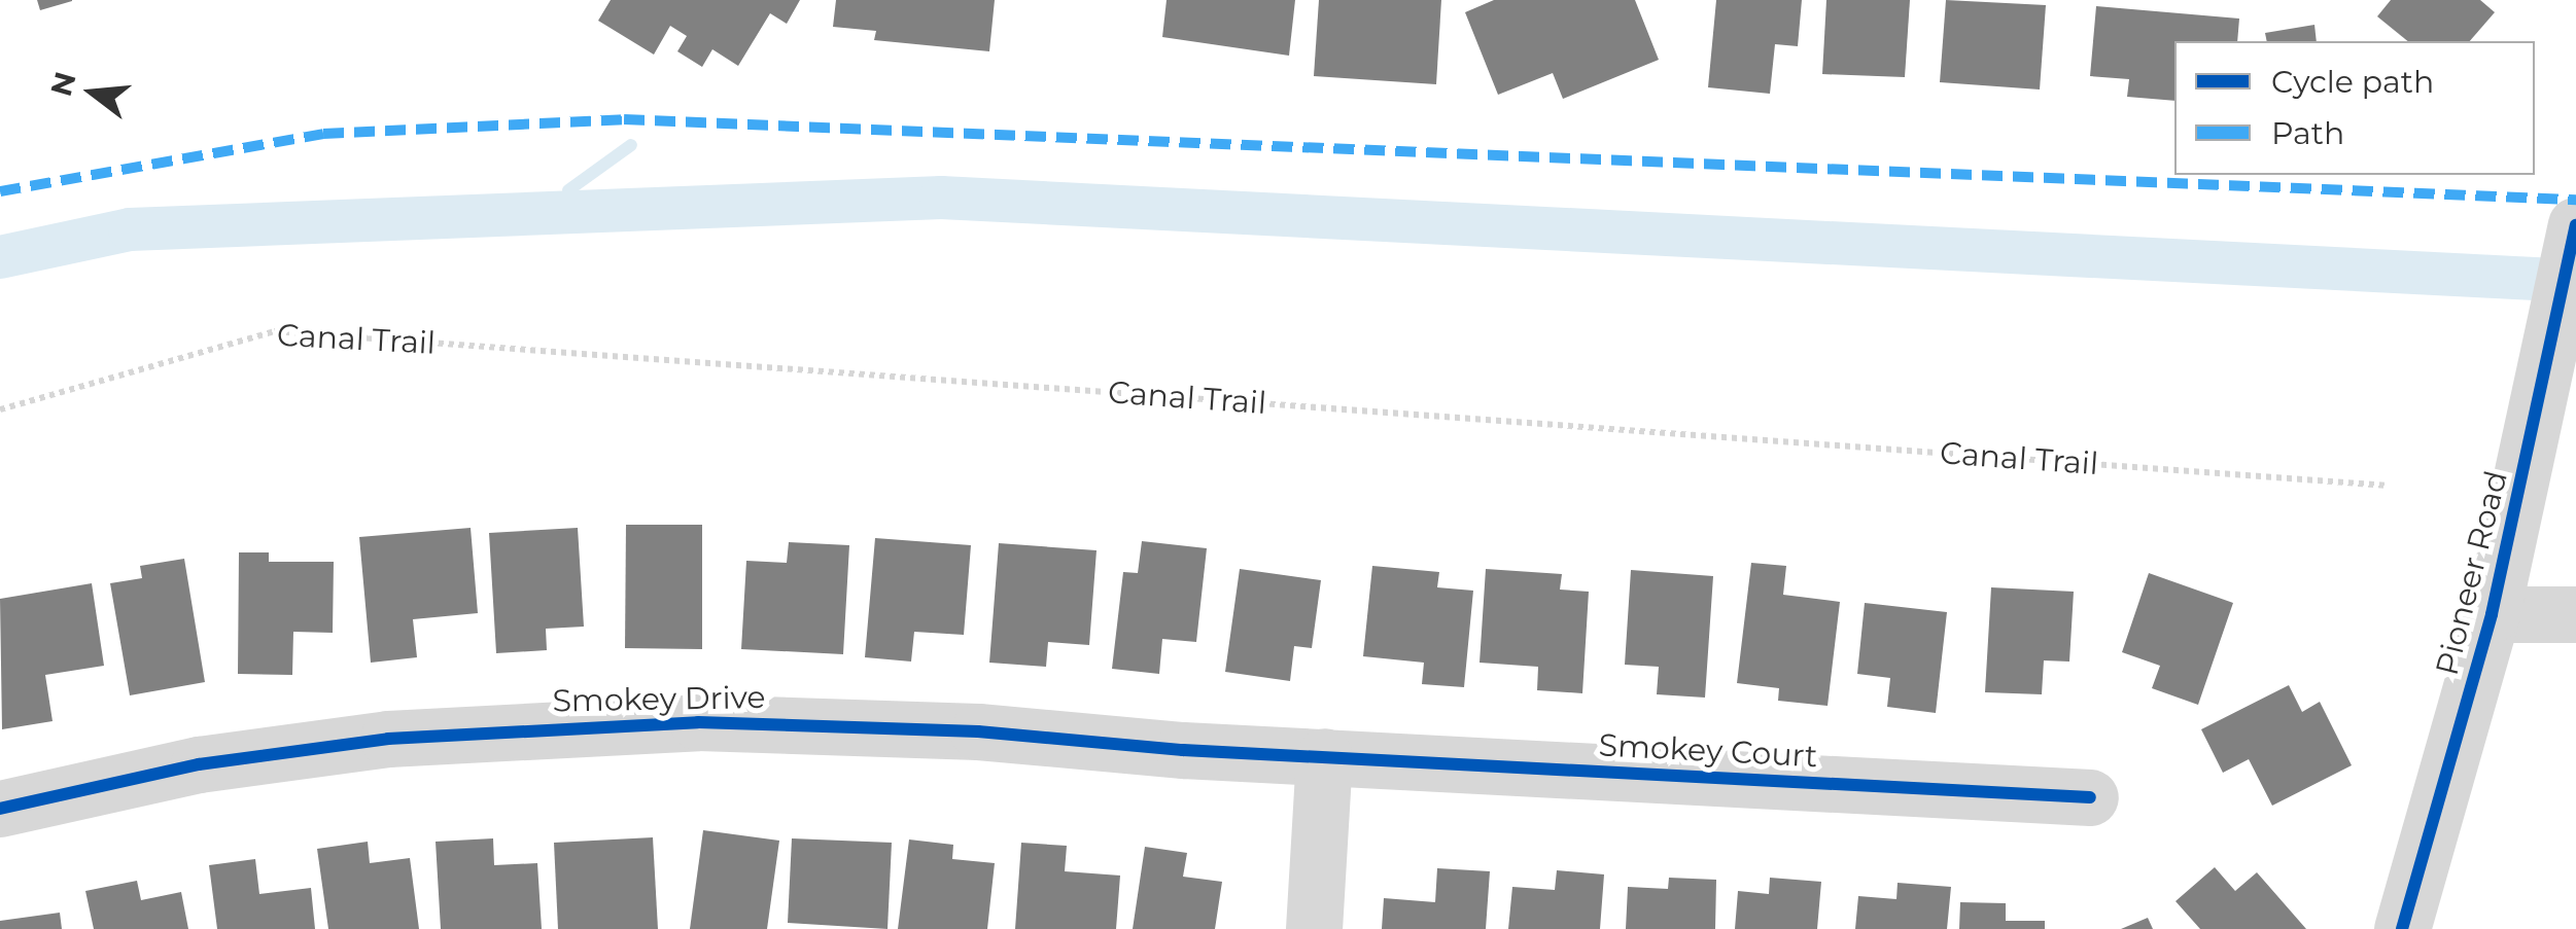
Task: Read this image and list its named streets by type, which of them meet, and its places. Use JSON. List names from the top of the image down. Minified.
{"streets":{"street":["Pioneer Road","Smokey Drive","Smokey Court"],"path":["Canal Trail"]},"crossings":[["Smokey Drive","Smokey Court"]],"legend":["Cycle path","Path"],"north":"left"}
